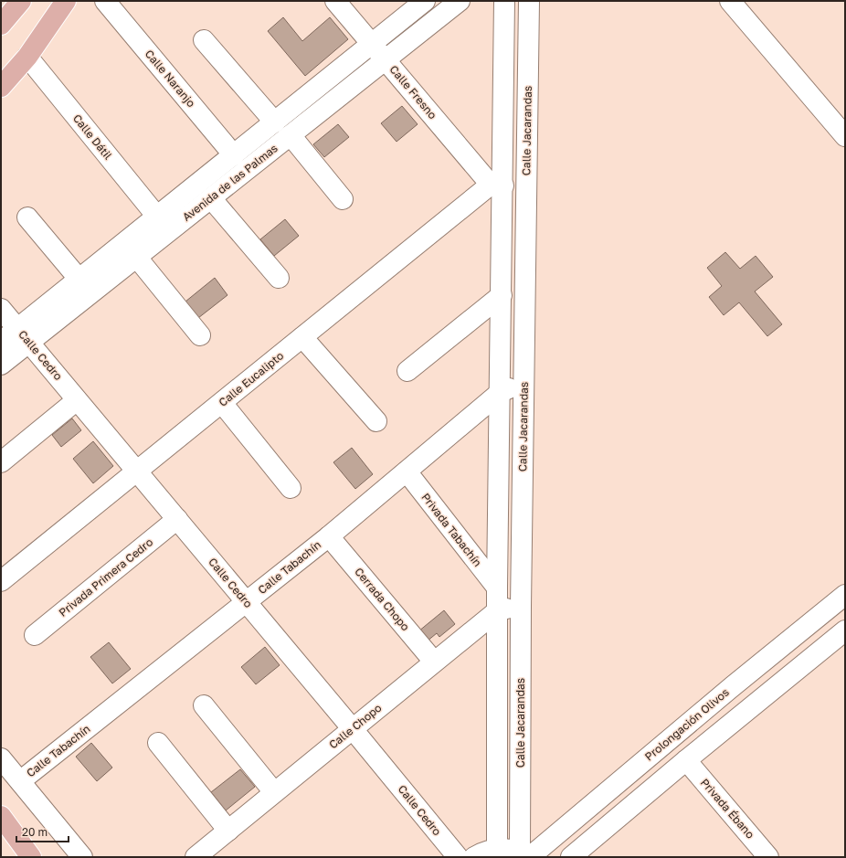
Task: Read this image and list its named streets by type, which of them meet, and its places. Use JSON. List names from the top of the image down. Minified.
{"streets":{"street":["Calle Naranjo","Calle Fresno","Calle Jacarandas","Calle Dátil","Avenida de las Palmas","Calle Cedro","Calle Eucalipto","Privada Tabachín","Calle Tabachín","Privada Primera Cedro","Cerrada Chopo","Prolongación Olivos","Calle Chopo","Privada Ébano"]},"crossings":[["Calle Naranjo","Avenida de las Palmas"],["Calle Fresno","Avenida de las Palmas"],["Calle Fresno","Calle Eucalipto"],["Calle Jacarandas","Calle Tabachín"],["Calle Jacarandas","Prolongación Olivos"],["Calle Jacarandas","Calle Chopo"],["Calle Dátil","Avenida de las Palmas"],["Avenida de las Palmas","Calle Cedro"],["Calle Cedro","Calle Eucalipto"],["Calle Cedro","Calle Tabachín"],["Calle Cedro","Privada Primera Cedro"],["Calle Cedro","Calle Chopo"],["Privada Tabachín","Calle Tabachín"],["Calle Tabachín","Cerrada Chopo"],["Cerrada Chopo","Calle Chopo"]],"scale_bar":"20 m"}
